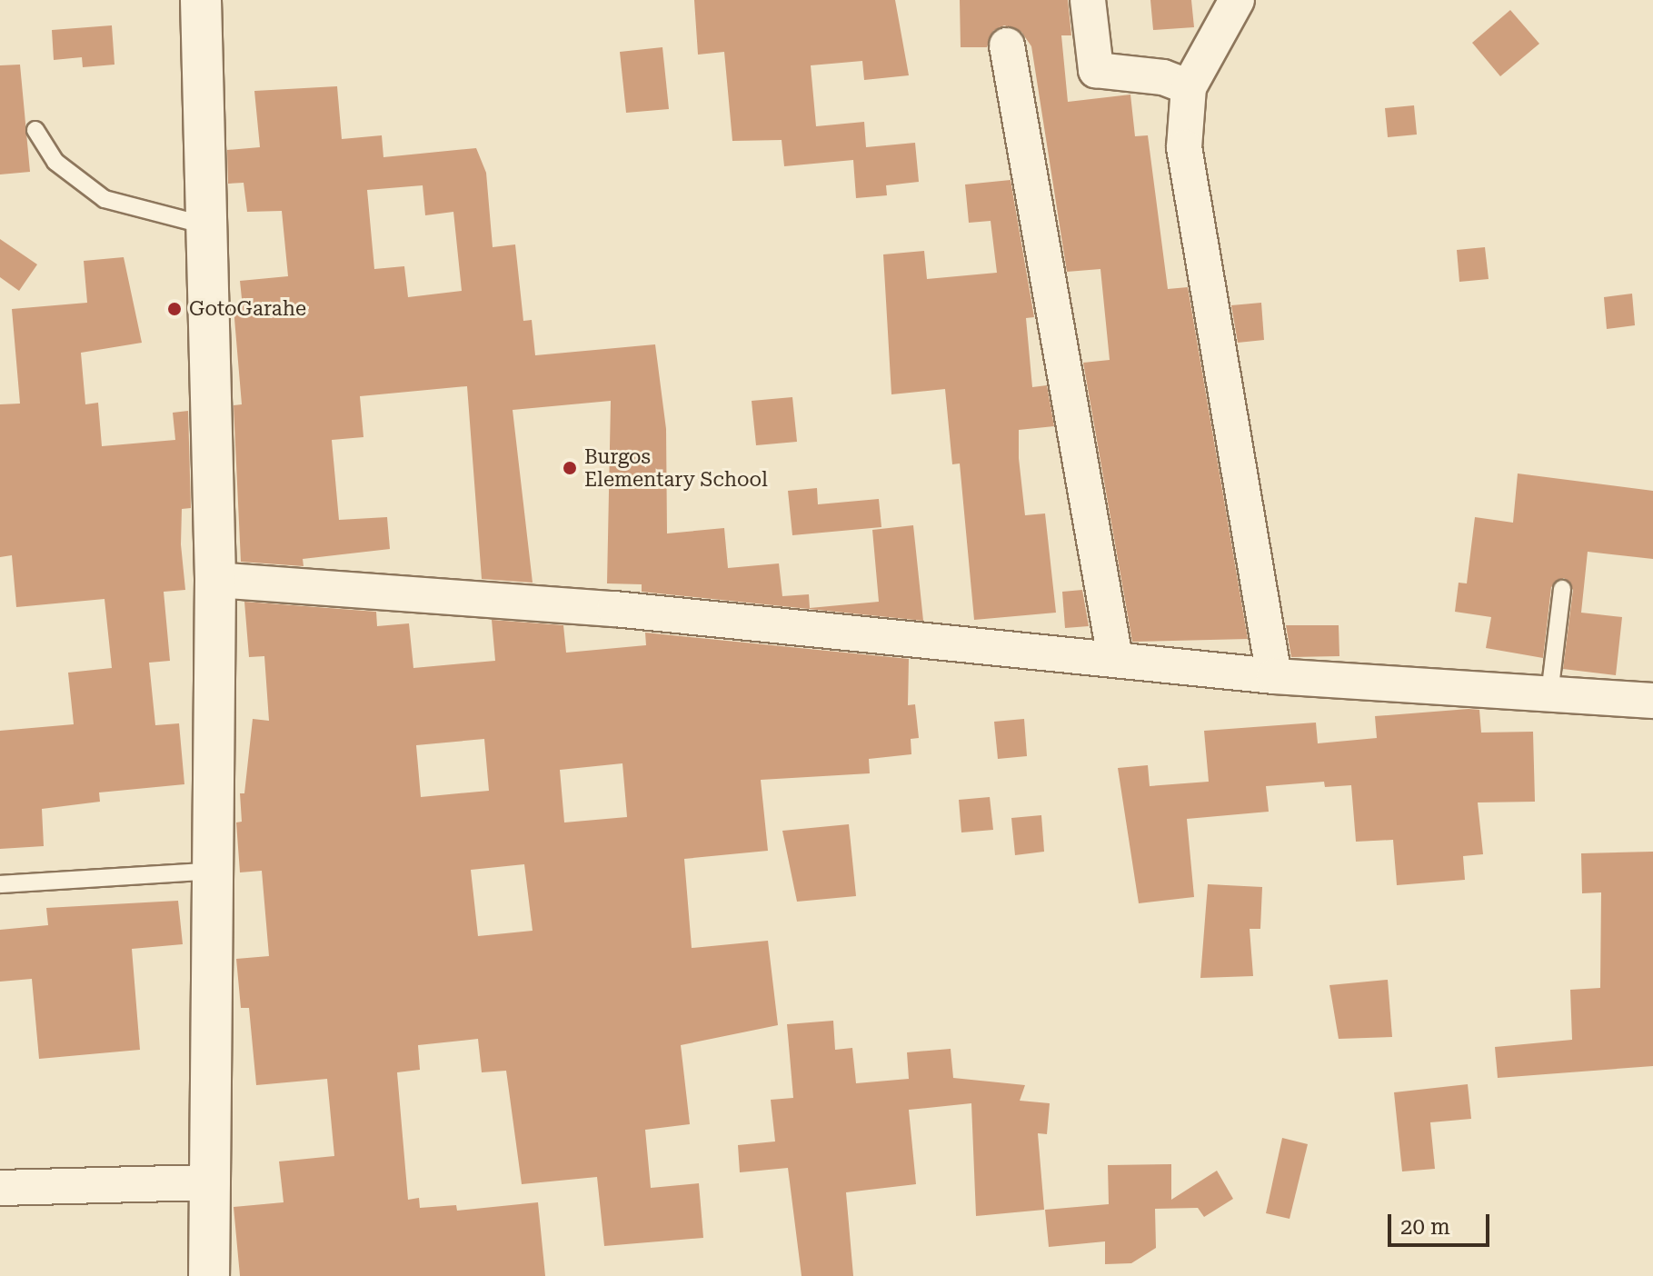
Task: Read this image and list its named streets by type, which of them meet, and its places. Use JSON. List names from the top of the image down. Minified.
{"places":["GotoGarahe","Burgos Elementary School"],"scale_bar":"20 m"}
